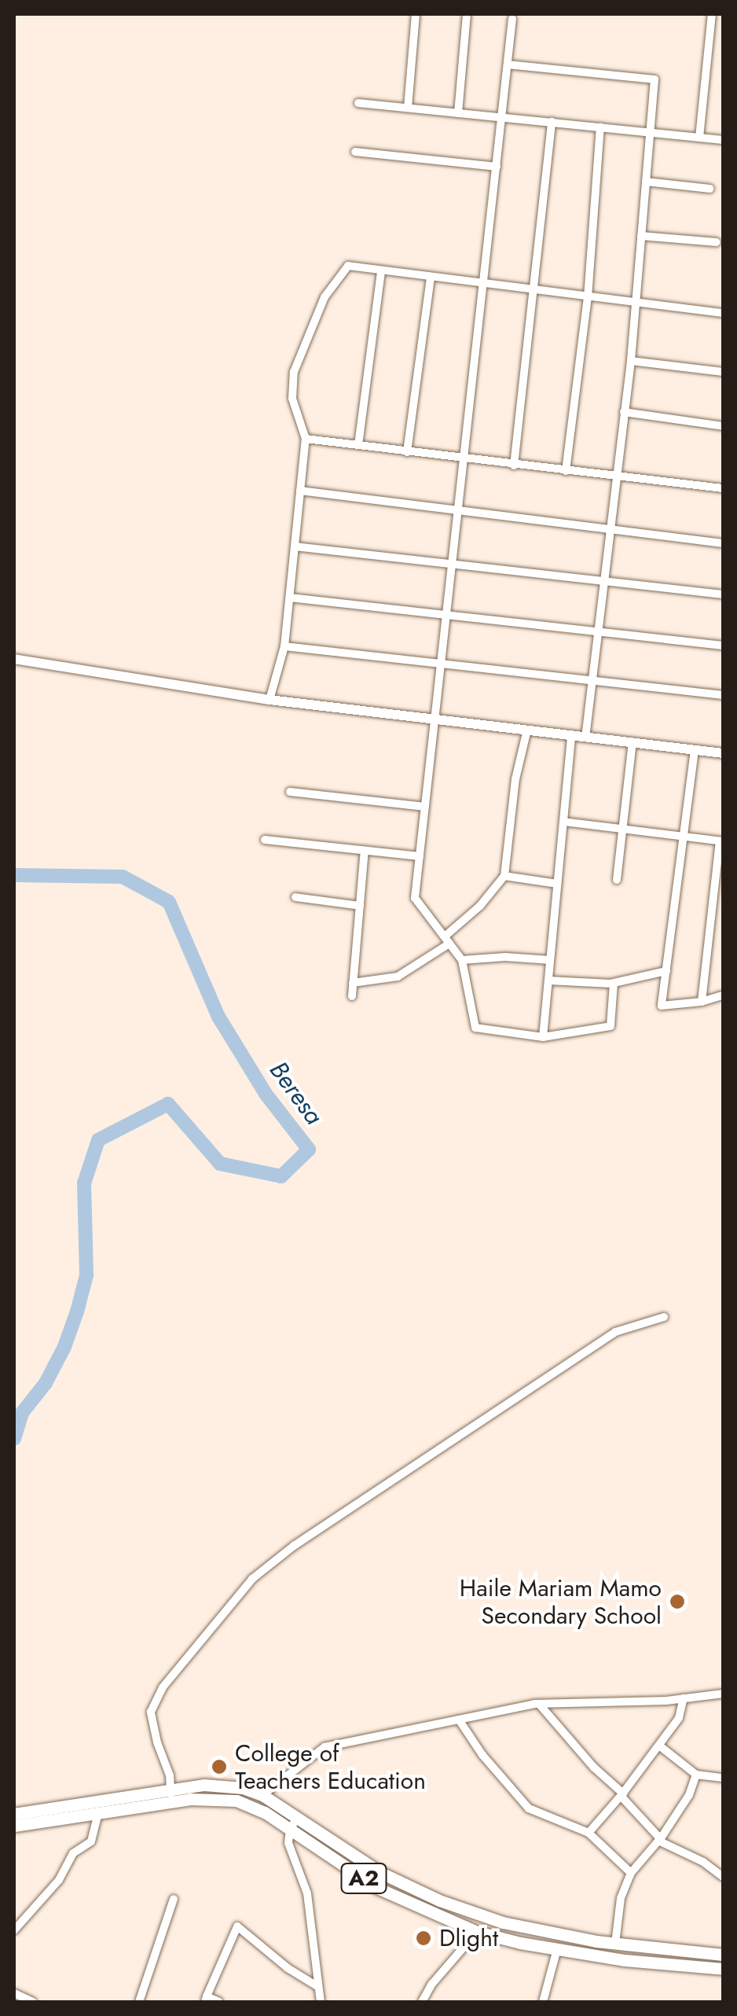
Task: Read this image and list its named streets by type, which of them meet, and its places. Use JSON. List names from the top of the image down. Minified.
{"streets":{"highway":["A2"]},"water":["Beresa"],"places":["Haile Mariam Mamo Secondary School","College of Teachers Education","Dlight"]}
